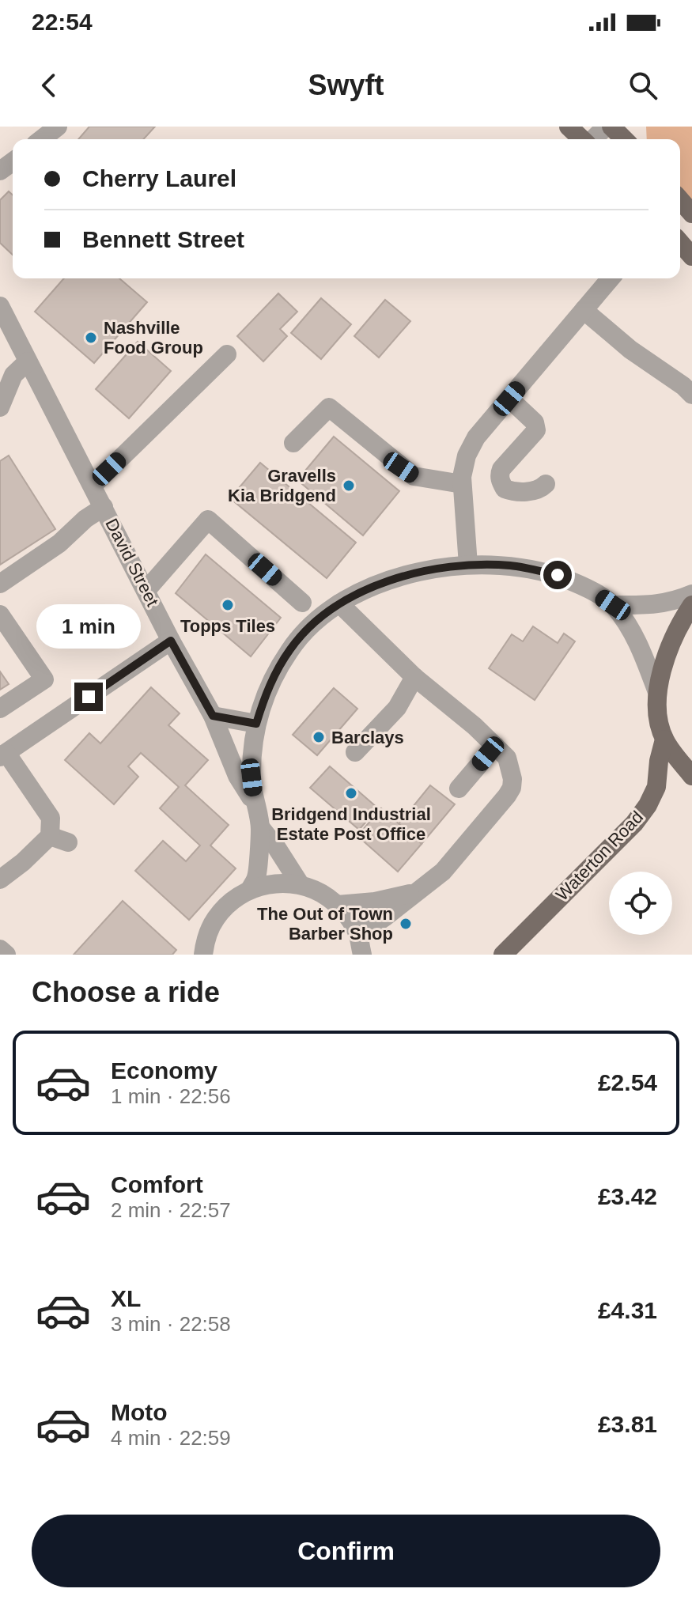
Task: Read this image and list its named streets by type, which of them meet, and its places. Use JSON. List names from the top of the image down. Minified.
{"streets":{"main road":["Waterton Road"],"street":["David Street"]},"places":["Nashville Food Group","Gravells Kia Bridgend","Topps Tiles","Barclays","Bridgend Industrial Estate Post Office","The Out of Town Barber Shop"],"page":{"status":"22:54","header":"Swyft","banner":["Cherry Laurel","Bennett Street"],"bubble":"1 min","heading":"Choose a ride","list":[{"name":"Economy","note":"1 min · 22:56","value":"£2.54"},{"name":"Comfort","note":"2 min · 22:57","value":"£3.42"},{"name":"XL","note":"3 min · 22:58","value":"£4.31"},{"name":"Moto","note":"4 min · 22:59","value":"£3.81"}],"buttons":"Confirm"}}
